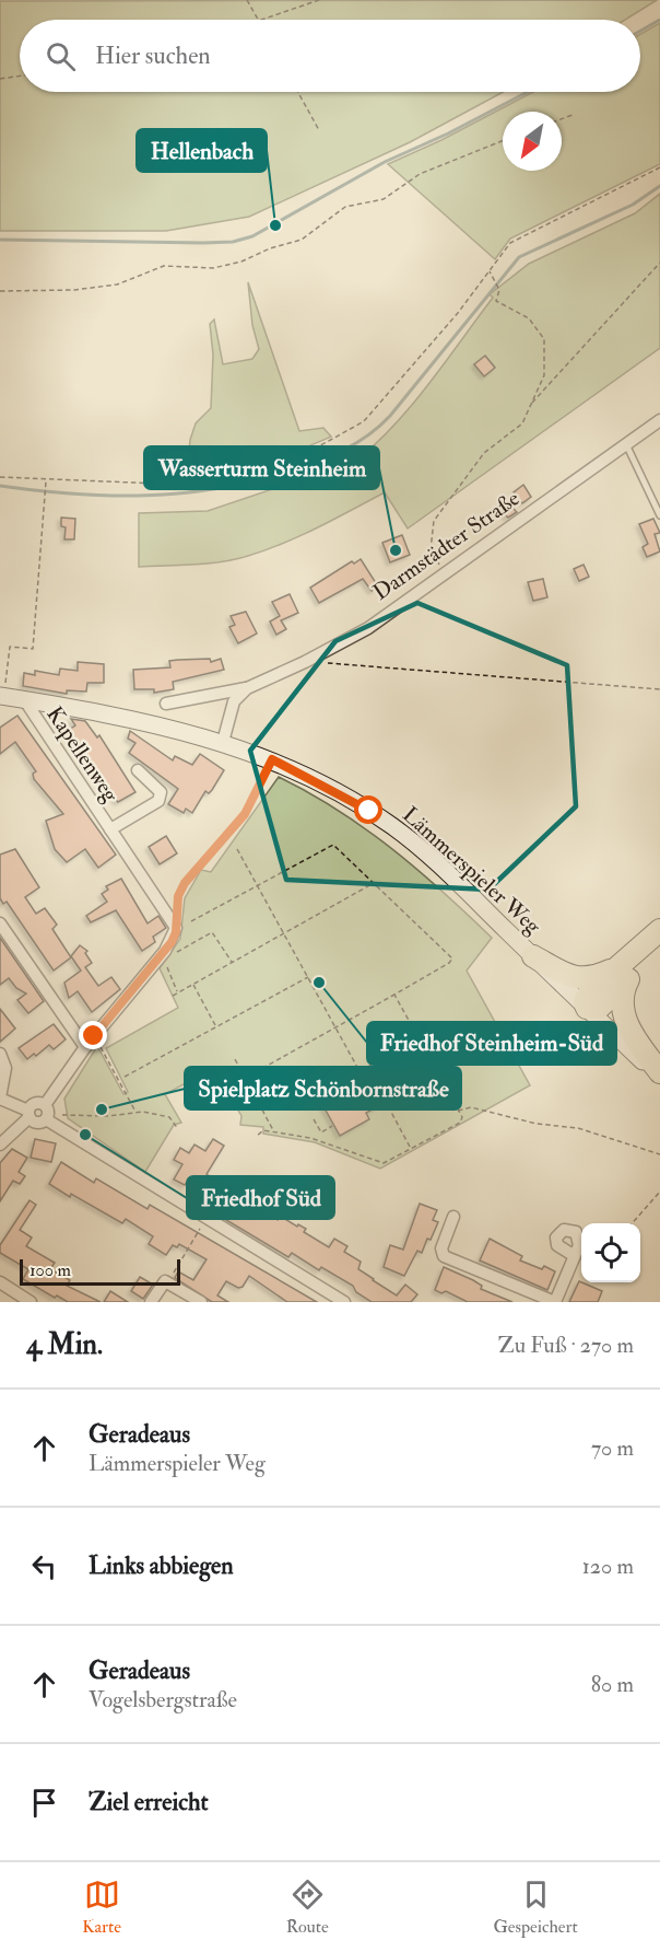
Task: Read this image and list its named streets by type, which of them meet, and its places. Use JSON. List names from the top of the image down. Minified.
{"streets":{"street":["Darmstädter Straße","Kapellenweg","Lämmerspieler Weg"]},"places":["Hellenbach","Wasserturm Steinheim","Friedhof Steinheim-Süd","Spielplatz Schönbornstraße","Friedhof Süd"],"scale_bar":"100 m","north":"bottom left","page":{"search":"Hier suchen","scale":"100 m","heading":["4 Min.","Zu Fuß · 270 m"],"list":[["Geradeaus","Lämmerspieler Weg","70 m"],["Links abbiegen","120 m"],["Geradeaus","Vogelsbergstraße","80 m"],"Ziel erreicht"],"nav":["Karte","Route","Gespeichert"]}}
